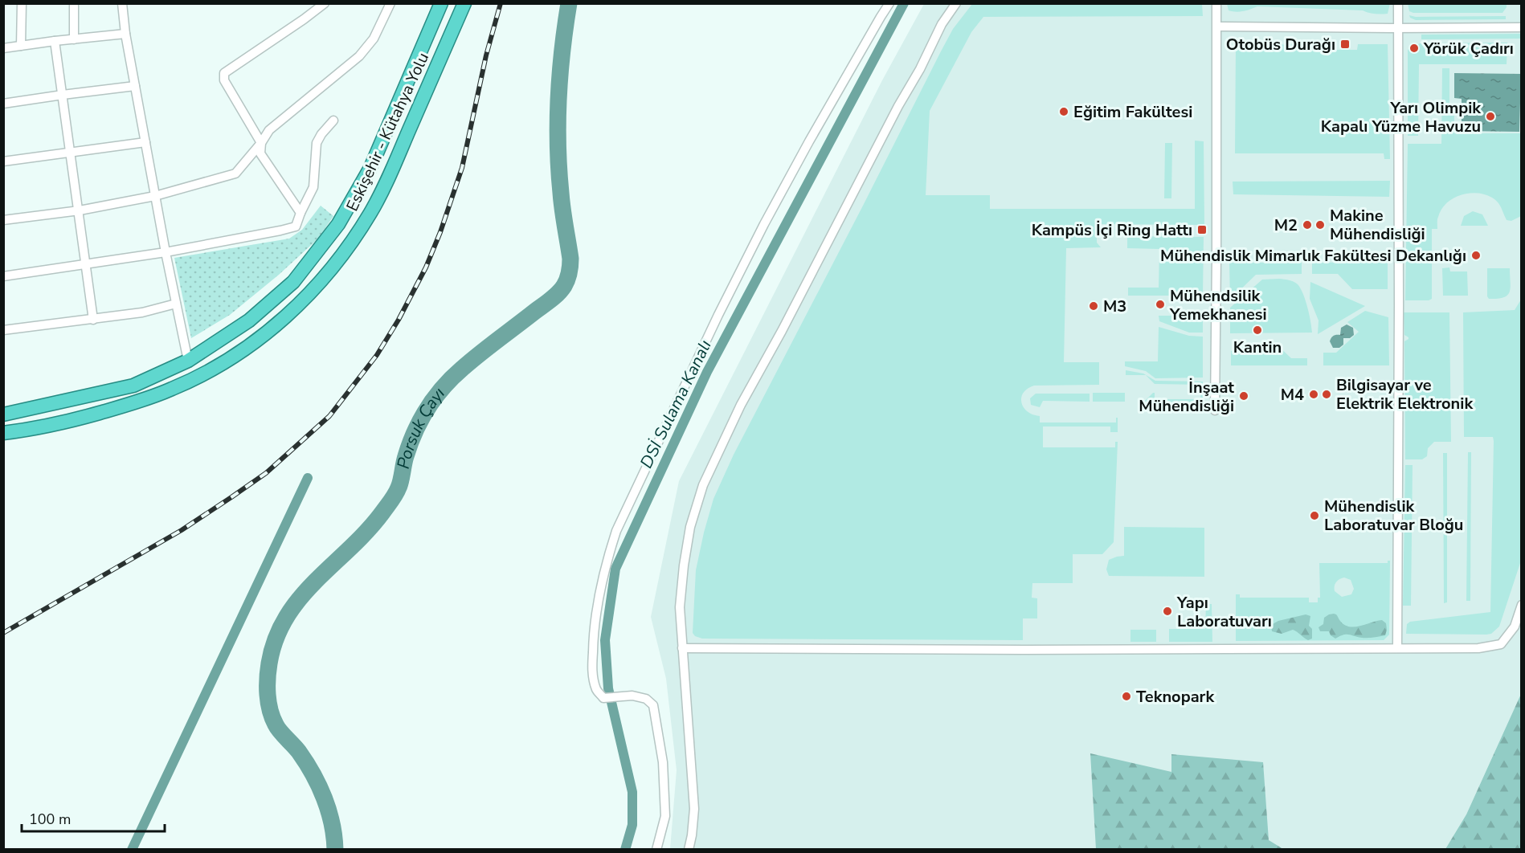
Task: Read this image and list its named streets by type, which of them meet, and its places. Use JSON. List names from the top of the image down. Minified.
{"streets":{"highway":["Eskişehir - Kütahya Yolu"]},"water":["DSİ Sulama Kanalı","Porsuk Çayı"],"places":{"transit":["Otobüs Durağı","Kampüs İçi Ring Hattı"],"other":["Yörük Çadırı","Eğitim Fakültesi","Yarı Olimpik Kapalı Yüzme Havuzu","M2","Makine Mühendisliği","Mühendislik Mimarlık Fakültesi Dekanlığı","Mühendsilik Yemekhanesi","M3","Kantin","M4","Bilgisayar ve Elektrik Elektronik","İnşaat Mühendisliği","Mühendislik Laboratuvar Bloğu","Yapı Laboratuvarı","Teknopark"]},"scale_bar":"100 m"}
